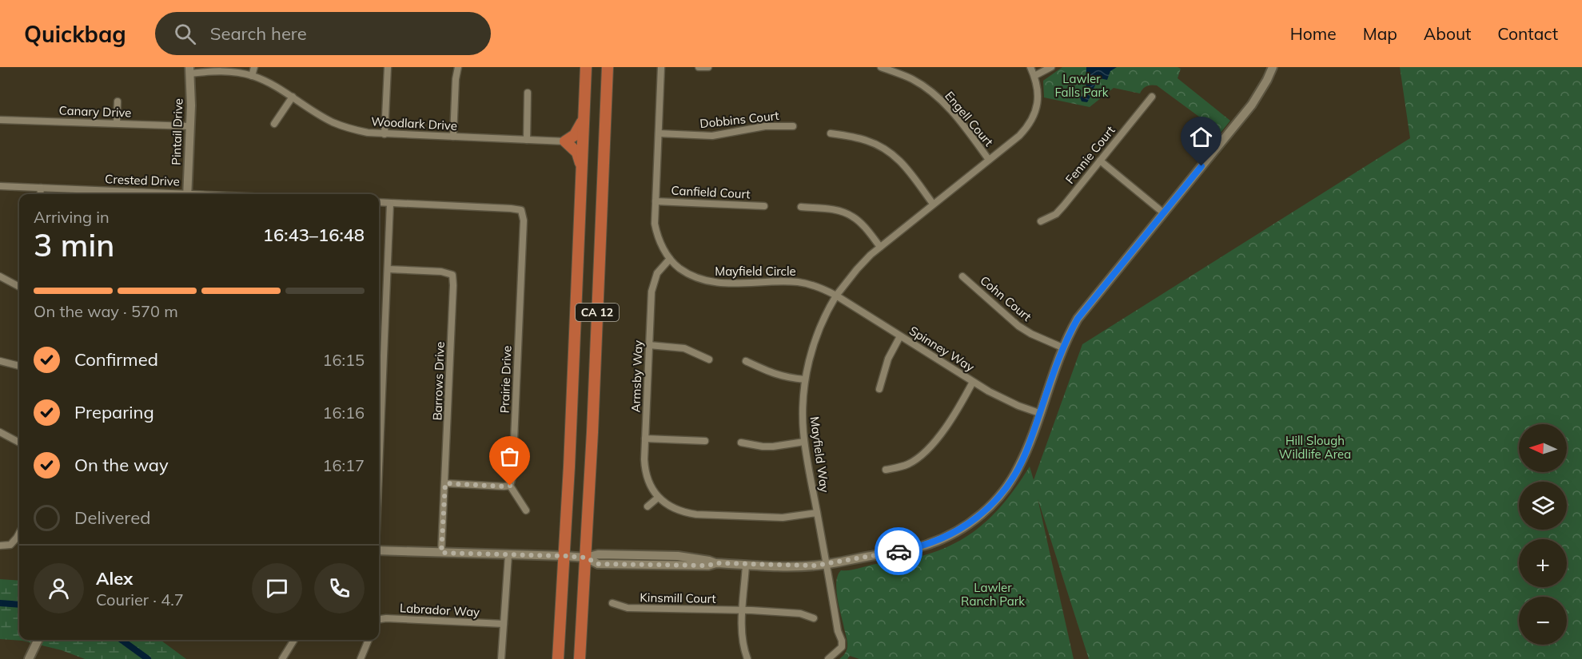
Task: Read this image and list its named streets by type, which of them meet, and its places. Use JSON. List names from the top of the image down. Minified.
{"streets":{"highway":["CA 12"],"street":["Canary Drive","Engell Court","Dobbins Court","Woodlark Drive","Pintail Drive","Fennie Court","Crested Drive","Canfield Court","Mayfield Circle","Cohn Court","Spinney Way","Armsby Way","Prairie Drive","Barrows Drive","Mayfield Way","Kinsmill Court","Labrador Way"]},"crossings":[["Canary Drive","Pintail Drive"],["Dobbins Court","Mayfield Circle"],["Woodlark Drive","Pintail Drive"],["Canfield Court","Mayfield Circle"],["Mayfield Circle","Spinney Way"],["Mayfield Circle","Armsby Way"],["Mayfield Circle","Mayfield Way"],["Spinney Way","Mayfield Way"],["Armsby Way","Mayfield Way"]],"parks":["Lawler Falls Park","Hill Slough Wildlife Area","Lawler Ranch Park"],"north":"left","page":{"header":"Quickbag","search":"Search here","nav":["Home","Map","About","Contact"],"heading":["3 min","Arriving in","16:43–16:48"],"panel":["Alex","Courier · 4.7"],"bar":"On the way · 570 m","list":[["Confirmed","16:15"],["Preparing","16:16"],["On the way","16:17"],"Delivered"],"map_buttons":["+","−"]}}
